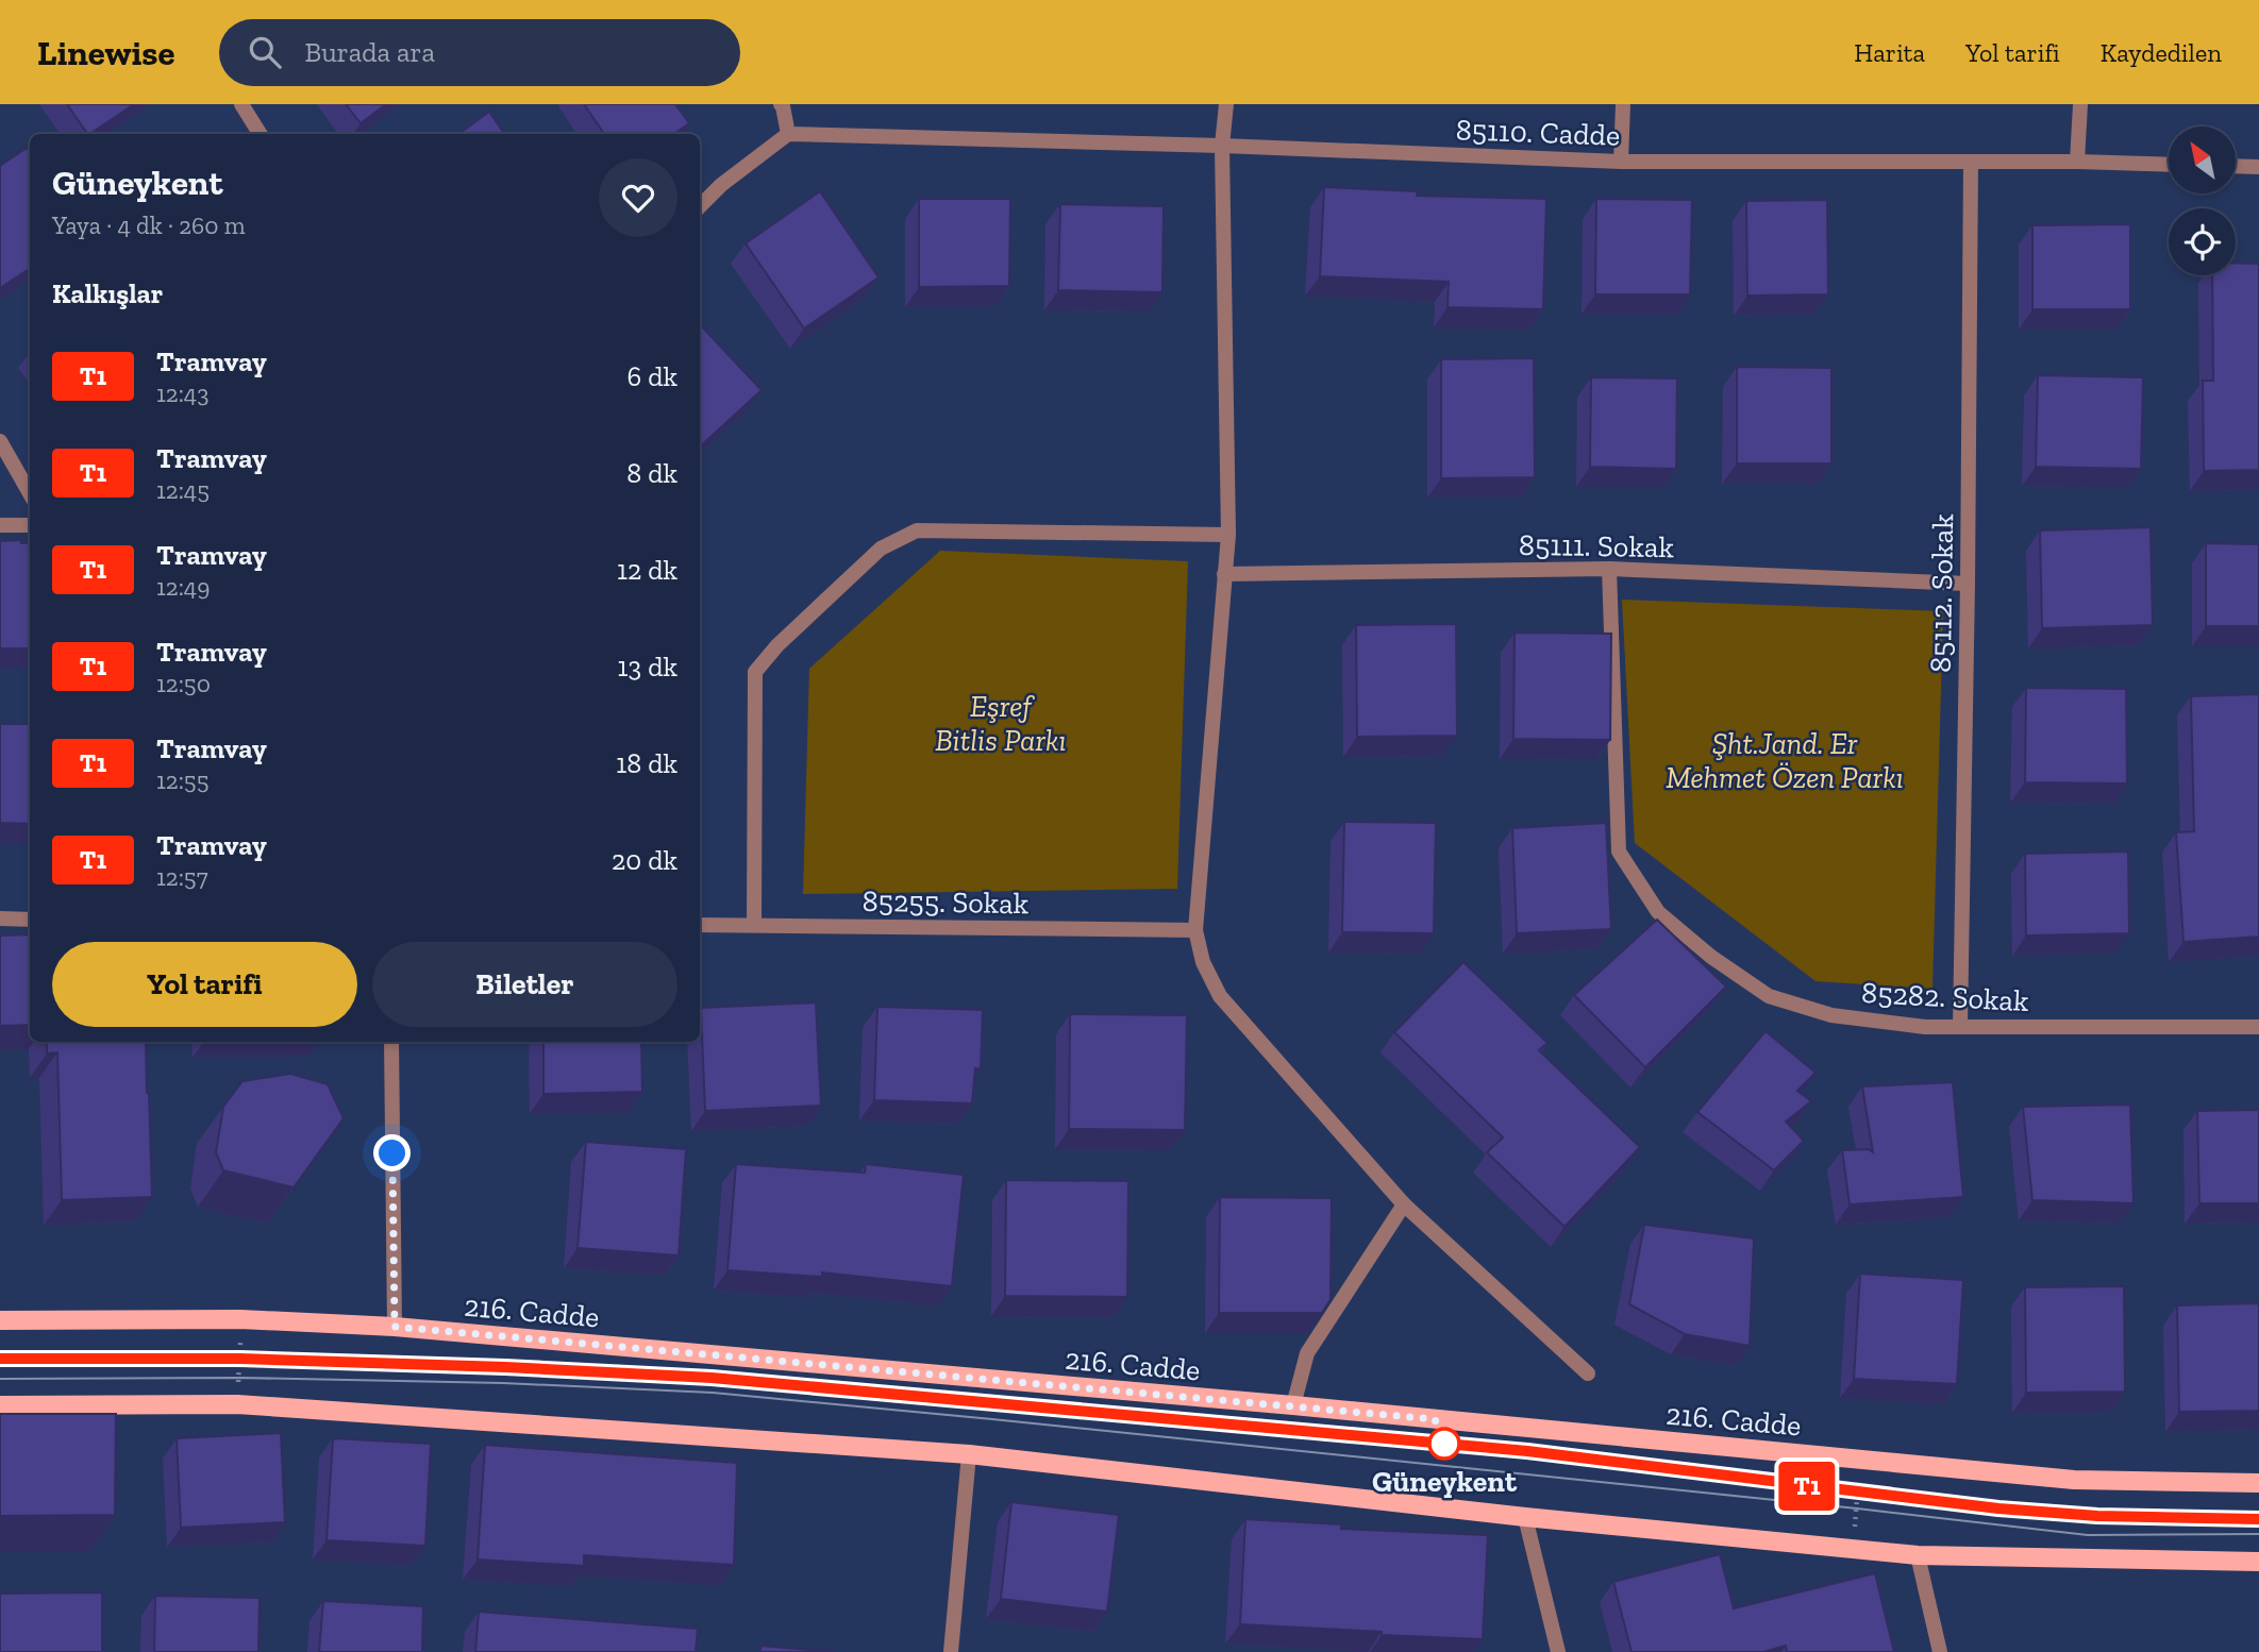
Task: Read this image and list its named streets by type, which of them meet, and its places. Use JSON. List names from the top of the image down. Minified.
{"streets":{"main road":["216. Cadde"],"street":["85110. Cadde","85111. Sokak","85112. Sokak","85255. Sokak","85282. Sokak"]},"crossings":[["85110. Cadde","85112. Sokak"],["85111. Sokak","85112. Sokak"],["85111. Sokak","85282. Sokak"],["85112. Sokak","85282. Sokak"]],"parks":["Eşref Bitlis Parkı","Şht.Jand. Er Mehmet Özen Parkı"],"places":["Güneykent"],"lines":["tram line T1"],"north":"top left","page":{"header":"Linewise","search":"Burada ara","nav":["Harita","Yol tarifi","Kaydedilen"],"on_map":"T1","heading":[["Güneykent","Yaya · 4 dk · 260 m"],"Kalkışlar"],"list":[{"mark":"T1","name":"Tramvay","note":"12:43","value":"6 dk"},{"mark":"T1","name":"Tramvay","note":"12:45","value":"8 dk"},{"mark":"T1","name":"Tramvay","note":"12:49","value":"12 dk"},{"mark":"T1","name":"Tramvay","note":"12:50","value":"13 dk"},{"mark":"T1","name":"Tramvay","note":"12:55","value":"18 dk"},{"mark":"T1","name":"Tramvay","note":"12:57","value":"20 dk"}],"buttons":["Yol tarifi","Biletler"]}}
